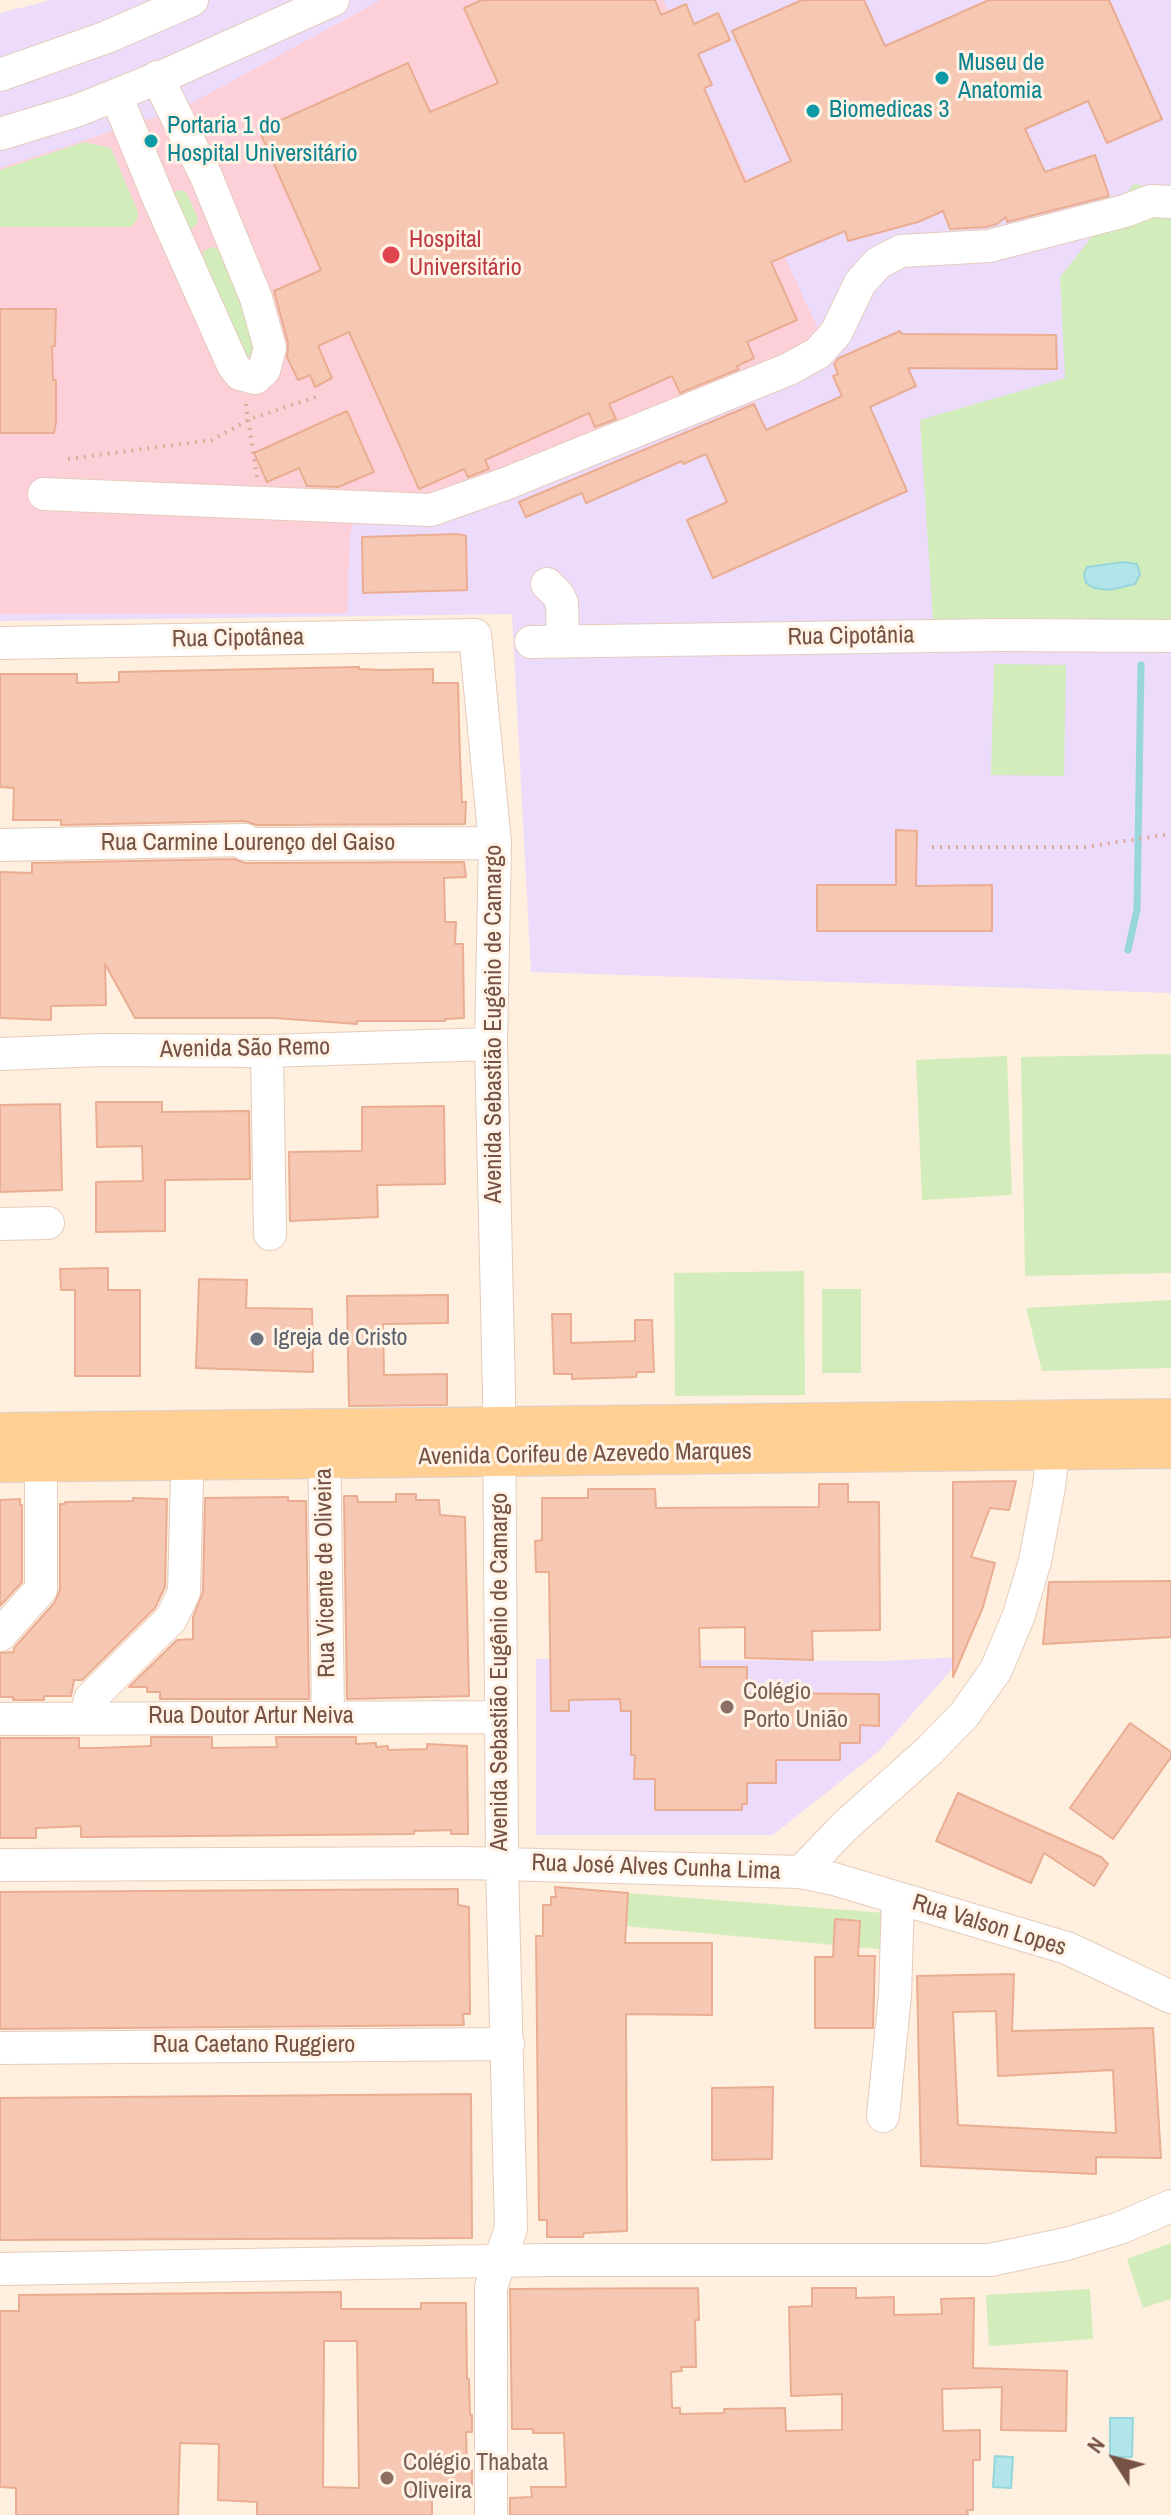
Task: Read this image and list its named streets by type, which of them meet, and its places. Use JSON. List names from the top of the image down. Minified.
{"streets":{"main road":["Avenida Corifeu de Azevedo Marques"],"street":["Rua Cipotânia","Rua Cipotânea","Rua Carmine Lourenço del Gaiso","Avenida Sebastião Eugênio de Camargo","Avenida São Remo","Rua Vicente de Oliveira","Rua Doutor Artur Neiva","Rua José Alves Cunha Lima","Rua Valson Lopes","Rua Caetano Ruggiero"]},"crossings":[["Rua Cipotânea","Avenida Sebastião Eugênio de Camargo"],["Rua Carmine Lourenço del Gaiso","Avenida Sebastião Eugênio de Camargo"],["Avenida Sebastião Eugênio de Camargo","Avenida São Remo"],["Avenida Sebastião Eugênio de Camargo","Avenida Corifeu de Azevedo Marques"],["Avenida Sebastião Eugênio de Camargo","Rua Doutor Artur Neiva"],["Avenida Sebastião Eugênio de Camargo","Rua José Alves Cunha Lima"],["Avenida Sebastião Eugênio de Camargo","Rua Caetano Ruggiero"],["Avenida Corifeu de Azevedo Marques","Rua Vicente de Oliveira"],["Avenida Corifeu de Azevedo Marques","Rua José Alves Cunha Lima"],["Rua Vicente de Oliveira","Rua Doutor Artur Neiva"],["Rua José Alves Cunha Lima","Rua Valson Lopes"]],"places":["Museu de Anatomia","Biomedicas 3","Portaria 1 do Hospital Universitário","Hospital Universitário","Igreja de Cristo","Colégio Porto União","Colégio Thabata Oliveira"],"north":"top left"}
